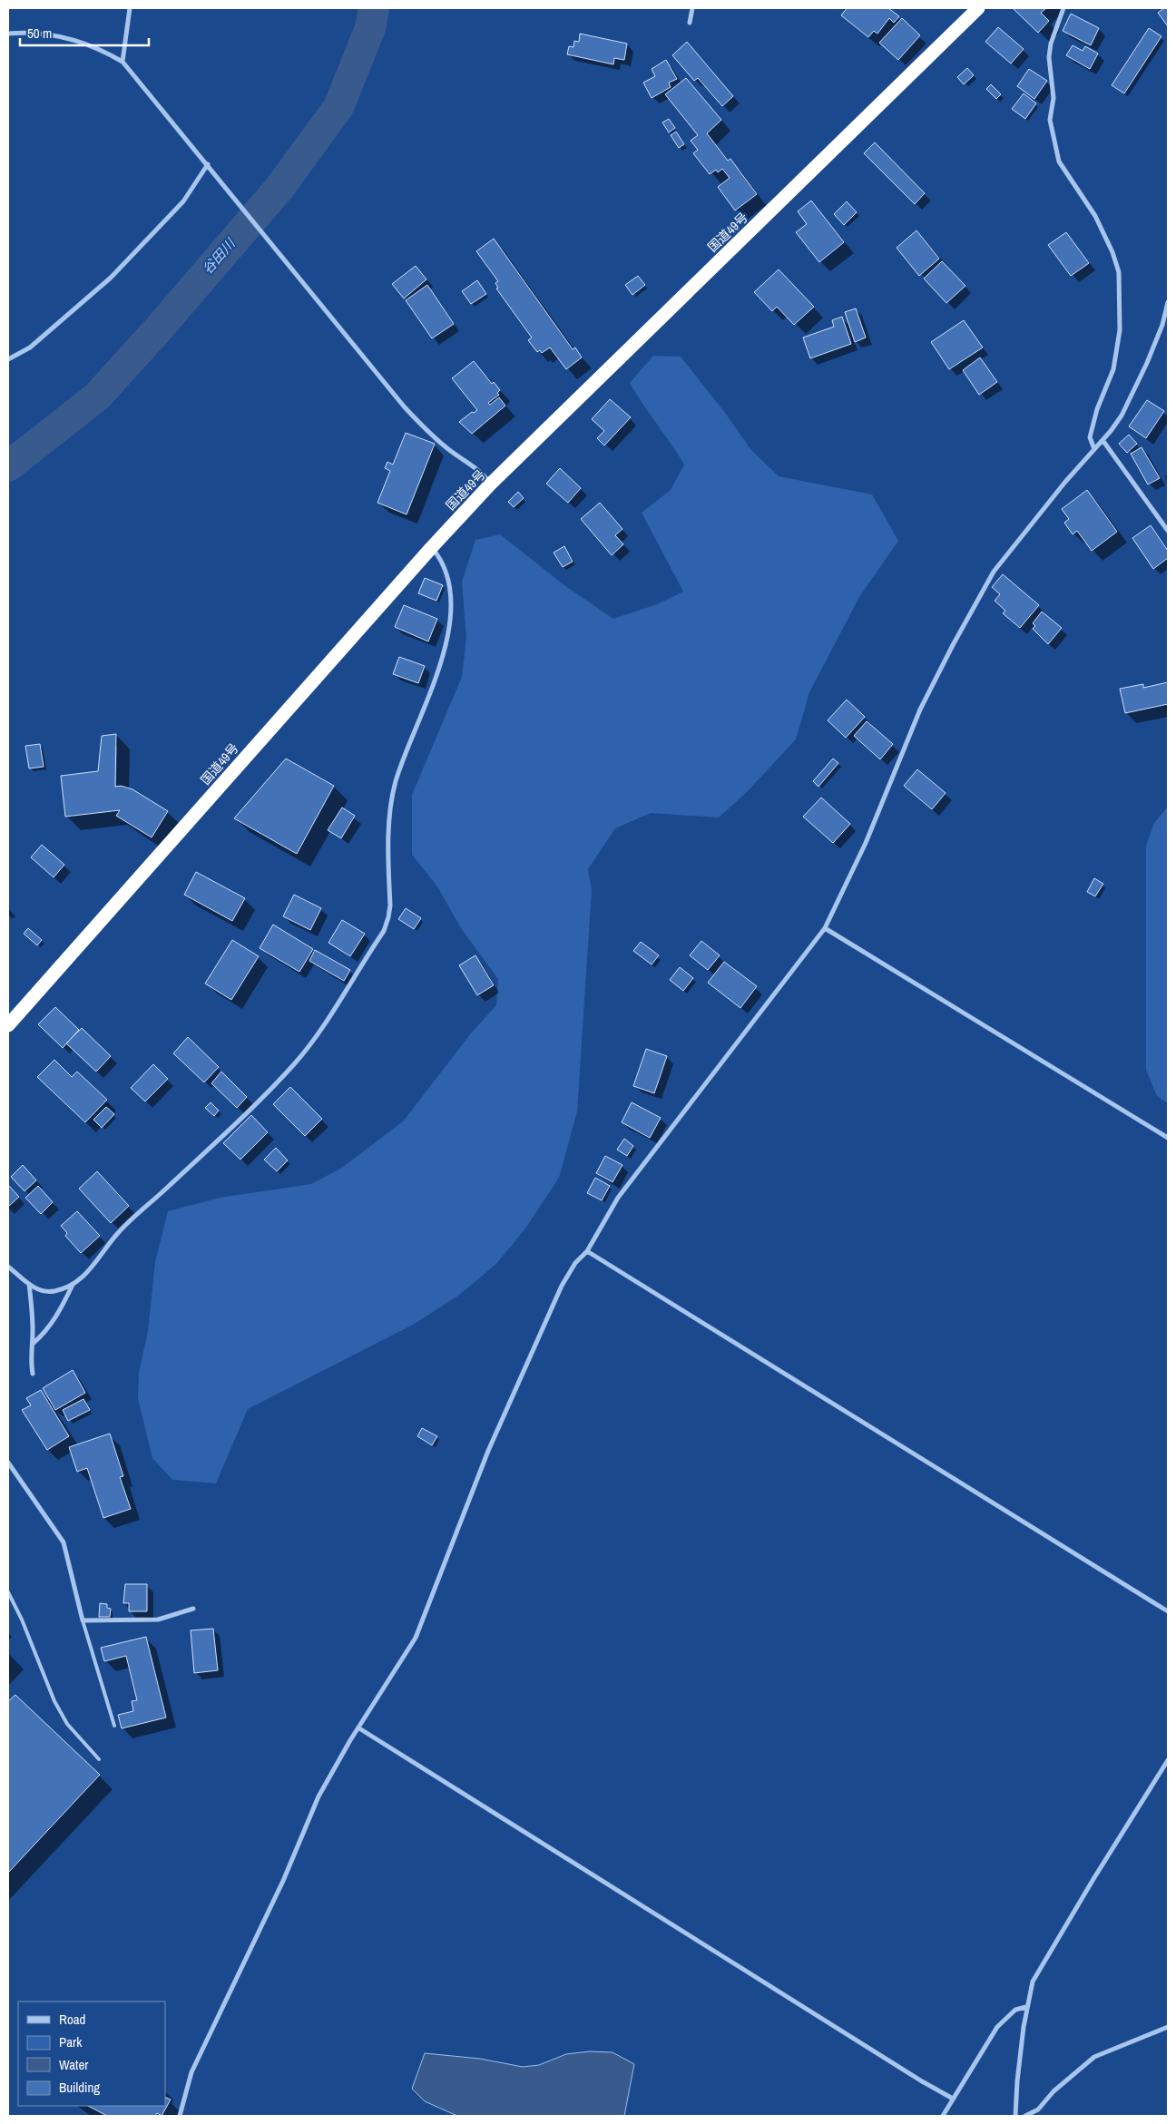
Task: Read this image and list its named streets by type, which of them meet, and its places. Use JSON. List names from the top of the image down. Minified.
{"streets":{"highway":["国道49号"]},"water":["谷田川"],"legend":["Road","Park","Water","Building"],"scale_bar":"50 m"}
